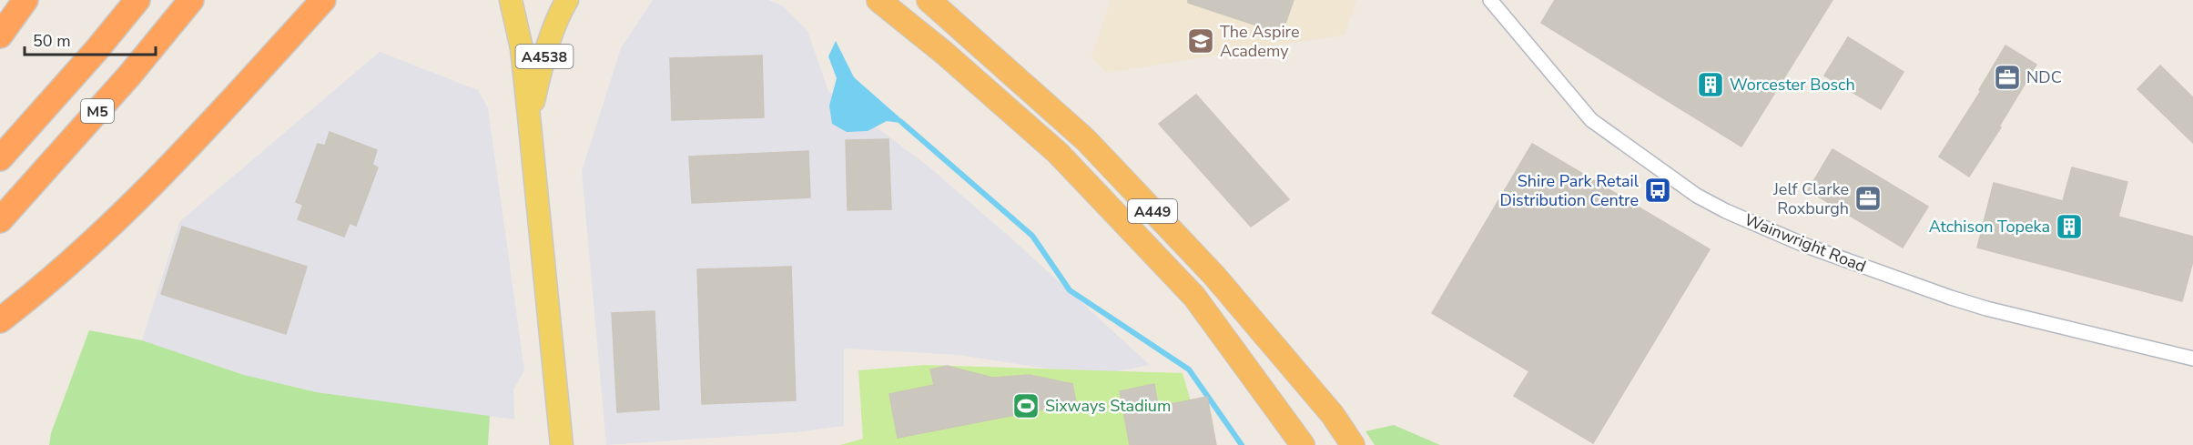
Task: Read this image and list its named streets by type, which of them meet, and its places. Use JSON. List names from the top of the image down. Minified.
{"streets":{"highway":["M5","A449"],"main road":["A4538"],"street":["Wainwright Road"]},"places":{"school or university":["The Aspire Academy"],"office":["NDC","Jelf Clarke Roxburgh"],"building":["Worcester Bosch","Atchison Topeka"],"bus stop":["Shire Park Retail Distribution Centre"],"sports":["Sixways Stadium"]},"scale_bar":"50 m"}
